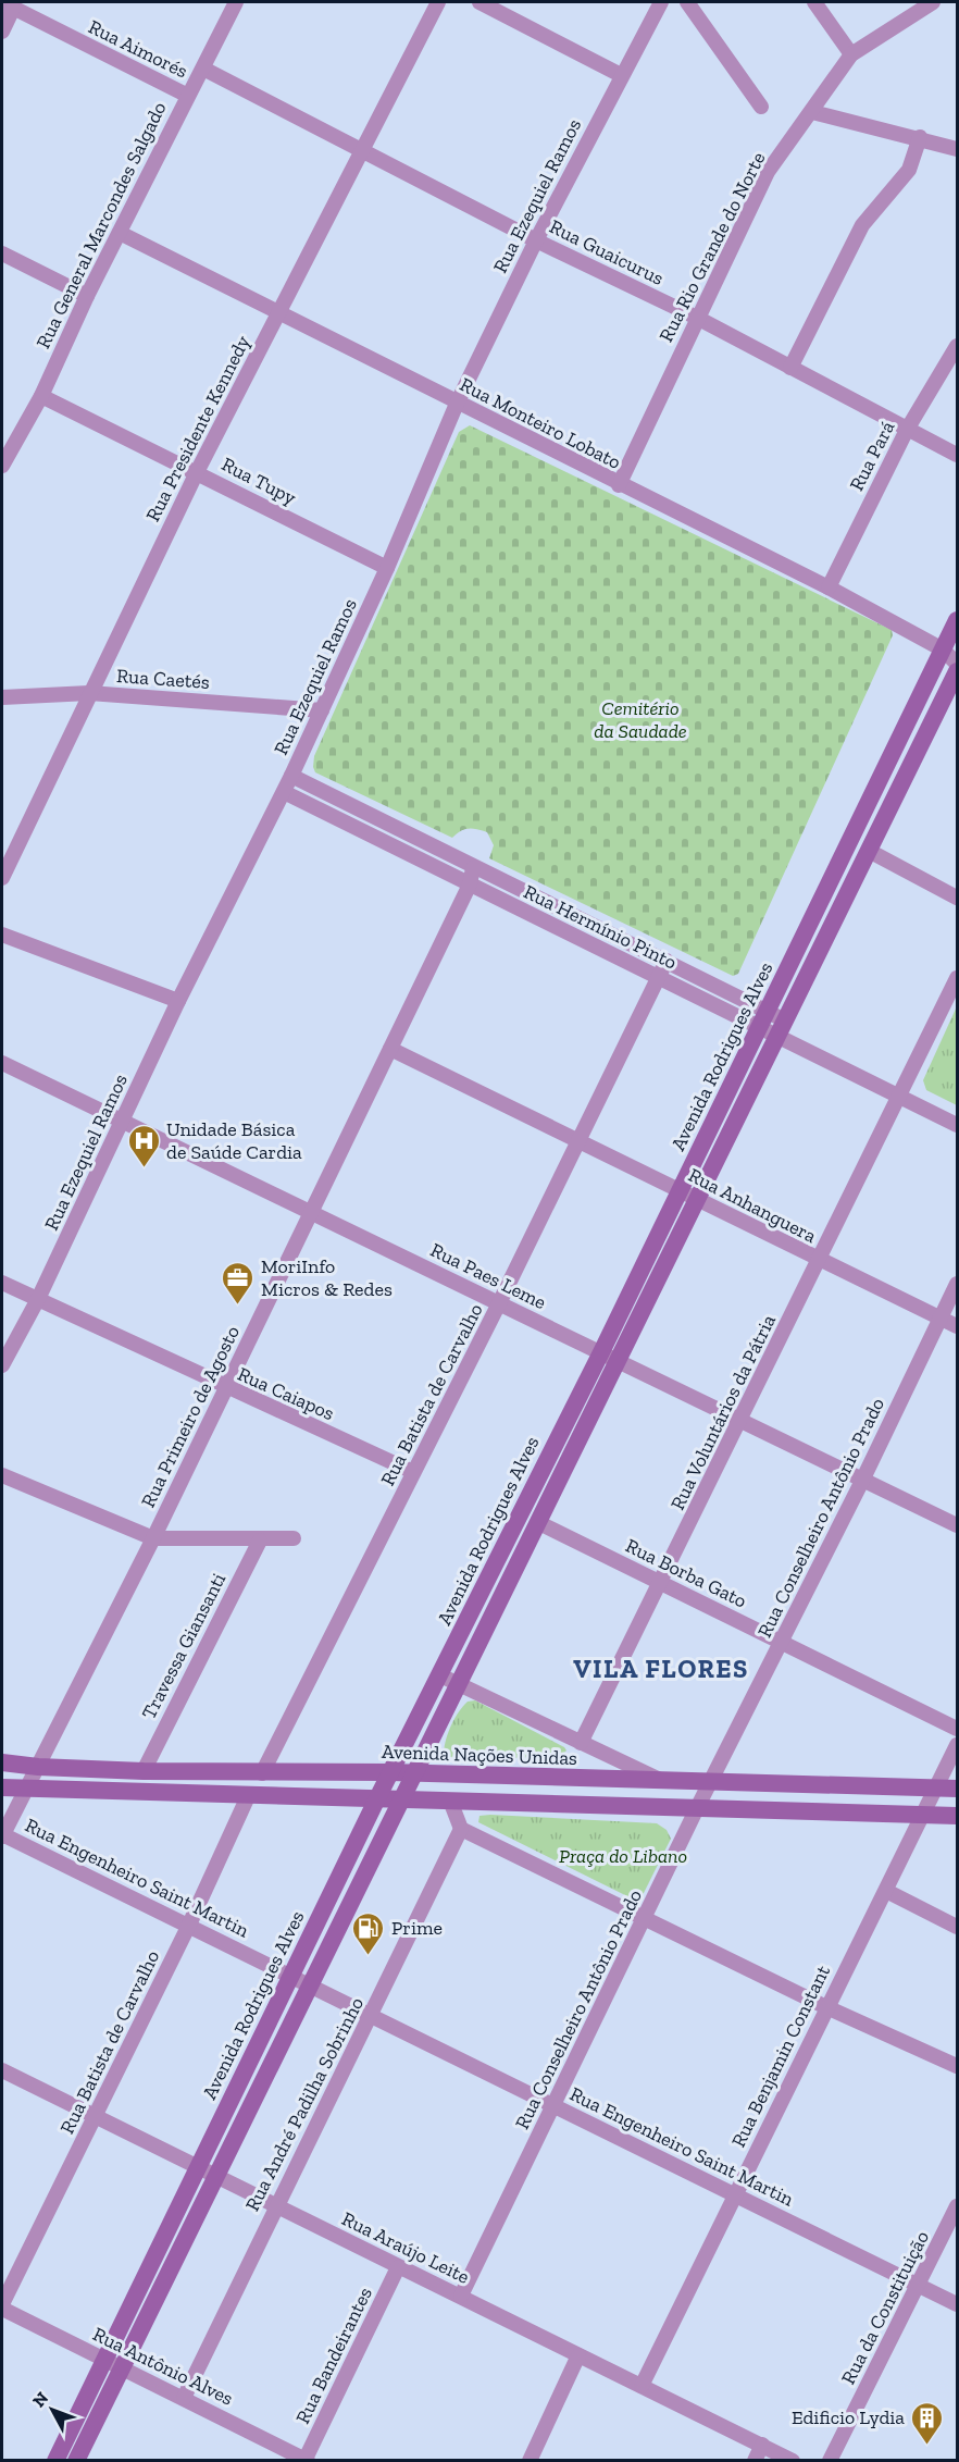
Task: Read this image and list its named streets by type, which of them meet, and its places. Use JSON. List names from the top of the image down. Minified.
{"streets":{"main road":["Avenida Rodrigues Alves","Avenida Nações Unidas"],"street":["Rua Aimorés","Rua Ezequiel Ramos","Rua General Marcondes Salgado","Rua Rio Grande do Norte","Rua Guaicurus","Rua Monteiro Lobato","Rua Presidente Kennedy","Rua Pará","Rua Tupy","Rua Caetés","Rua Hermínio Pinto","Rua Anhanguera","Rua Paes Leme","Rua Caiapos","Rua Batista de Carvalho","Rua Voluntários da Pátria","Rua Primeiro de Agosto","Rua Conselheiro Antônio Prado","Rua Borba Gato","Travessa Giansanti","Rua Engenheiro Saint Martin","Rua Benjamin Constant","Rua André Padilha Sobrinho","Rua Araújo Leite","Rua da Constituição","Rua Bandeirantes","Rua Antônio Alves"]},"crossings":[["Rua Aimorés","Rua General Marcondes Salgado"],["Rua Ezequiel Ramos","Rua Guaicurus"],["Rua Ezequiel Ramos","Rua Monteiro Lobato"],["Rua Ezequiel Ramos","Rua Tupy"],["Rua Ezequiel Ramos","Rua Caetés"],["Rua Ezequiel Ramos","Rua Hermínio Pinto"],["Rua Ezequiel Ramos","Rua Paes Leme"],["Rua Ezequiel Ramos","Rua Caiapos"],["Rua General Marcondes Salgado","Rua Guaicurus"],["Rua General Marcondes Salgado","Rua Monteiro Lobato"],["Rua General Marcondes Salgado","Rua Tupy"],["Rua Rio Grande do Norte","Rua Guaicurus"],["Rua Rio Grande do Norte","Rua Monteiro Lobato"],["Rua Guaicurus","Rua Presidente Kennedy"],["Rua Guaicurus","Rua Pará"],["Rua Monteiro Lobato","Rua Presidente Kennedy"],["Rua Monteiro Lobato","Rua Pará"],["Rua Monteiro Lobato","Avenida Rodrigues Alves"],["Rua Presidente Kennedy","Rua Tupy"],["Rua Presidente Kennedy","Rua Caetés"],["Rua Hermínio Pinto","Avenida Rodrigues Alves"],["Rua Hermínio Pinto","Rua Batista de Carvalho"],["Rua Hermínio Pinto","Rua Voluntários da Pátria"],["Rua Hermínio Pinto","Rua Primeiro de Agosto"],["Avenida Rodrigues Alves","Rua Anhanguera"],["Avenida Rodrigues Alves","Rua Paes Leme"],["Avenida Rodrigues Alves","Rua Borba Gato"],["Avenida Rodrigues Alves","Avenida Nações Unidas"],["Avenida Rodrigues Alves","Rua Engenheiro Saint Martin"],["Avenida Rodrigues Alves","Rua Araújo Leite"],["Avenida Rodrigues Alves","Rua Antônio Alves"],["Rua Anhanguera","Rua Batista de Carvalho"],["Rua Anhanguera","Rua Voluntários da Pátria"],["Rua Anhanguera","Rua Primeiro de Agosto"],["Rua Anhanguera","Rua Conselheiro Antônio Prado"],["Rua Paes Leme","Rua Batista de Carvalho"],["Rua Paes Leme","Rua Voluntários da Pátria"],["Rua Paes Leme","Rua Primeiro de Agosto"],["Rua Paes Leme","Rua Conselheiro Antônio Prado"],["Rua Caiapos","Rua Batista de Carvalho"],["Rua Caiapos","Rua Primeiro de Agosto"],["Rua Batista de Carvalho","Avenida Nações Unidas"],["Rua Batista de Carvalho","Rua Engenheiro Saint Martin"],["Rua Batista de Carvalho","Rua Araújo Leite"],["Rua Batista de Carvalho","Rua Antônio Alves"],["Rua Voluntários da Pátria","Rua Borba Gato"],["Rua Primeiro de Agosto","Avenida Nações Unidas"],["Rua Primeiro de Agosto","Rua Engenheiro Saint Martin"],["Rua Conselheiro Antônio Prado","Rua Borba Gato"],["Rua Conselheiro Antônio Prado","Avenida Nações Unidas"],["Rua Conselheiro Antônio Prado","Rua Engenheiro Saint Martin"],["Rua Conselheiro Antônio Prado","Rua Araújo Leite"],["Travessa Giansanti","Avenida Nações Unidas"],["Avenida Nações Unidas","Rua Benjamin Constant"],["Rua Engenheiro Saint Martin","Rua Benjamin Constant"],["Rua Engenheiro Saint Martin","Rua André Padilha Sobrinho"],["Rua Engenheiro Saint Martin","Rua da Constituição"],["Rua Benjamin Constant","Rua Araújo Leite"],["Rua André Padilha Sobrinho","Rua Araújo Leite"],["Rua André Padilha Sobrinho","Rua Antônio Alves"],["Rua Araújo Leite","Rua Bandeirantes"],["Rua Bandeirantes","Rua Antônio Alves"]],"districts":["VILA FLORES"],"parks":["Cemitério da Saudade","Praça do Libano"],"places":{"hospital":["Unidade Básica de Saúde Cardia"],"office":["MoriInfo Micros & Redes"],"fuel station":["Prime"],"building":["Edificio Lydia"]},"north":"top left"}
